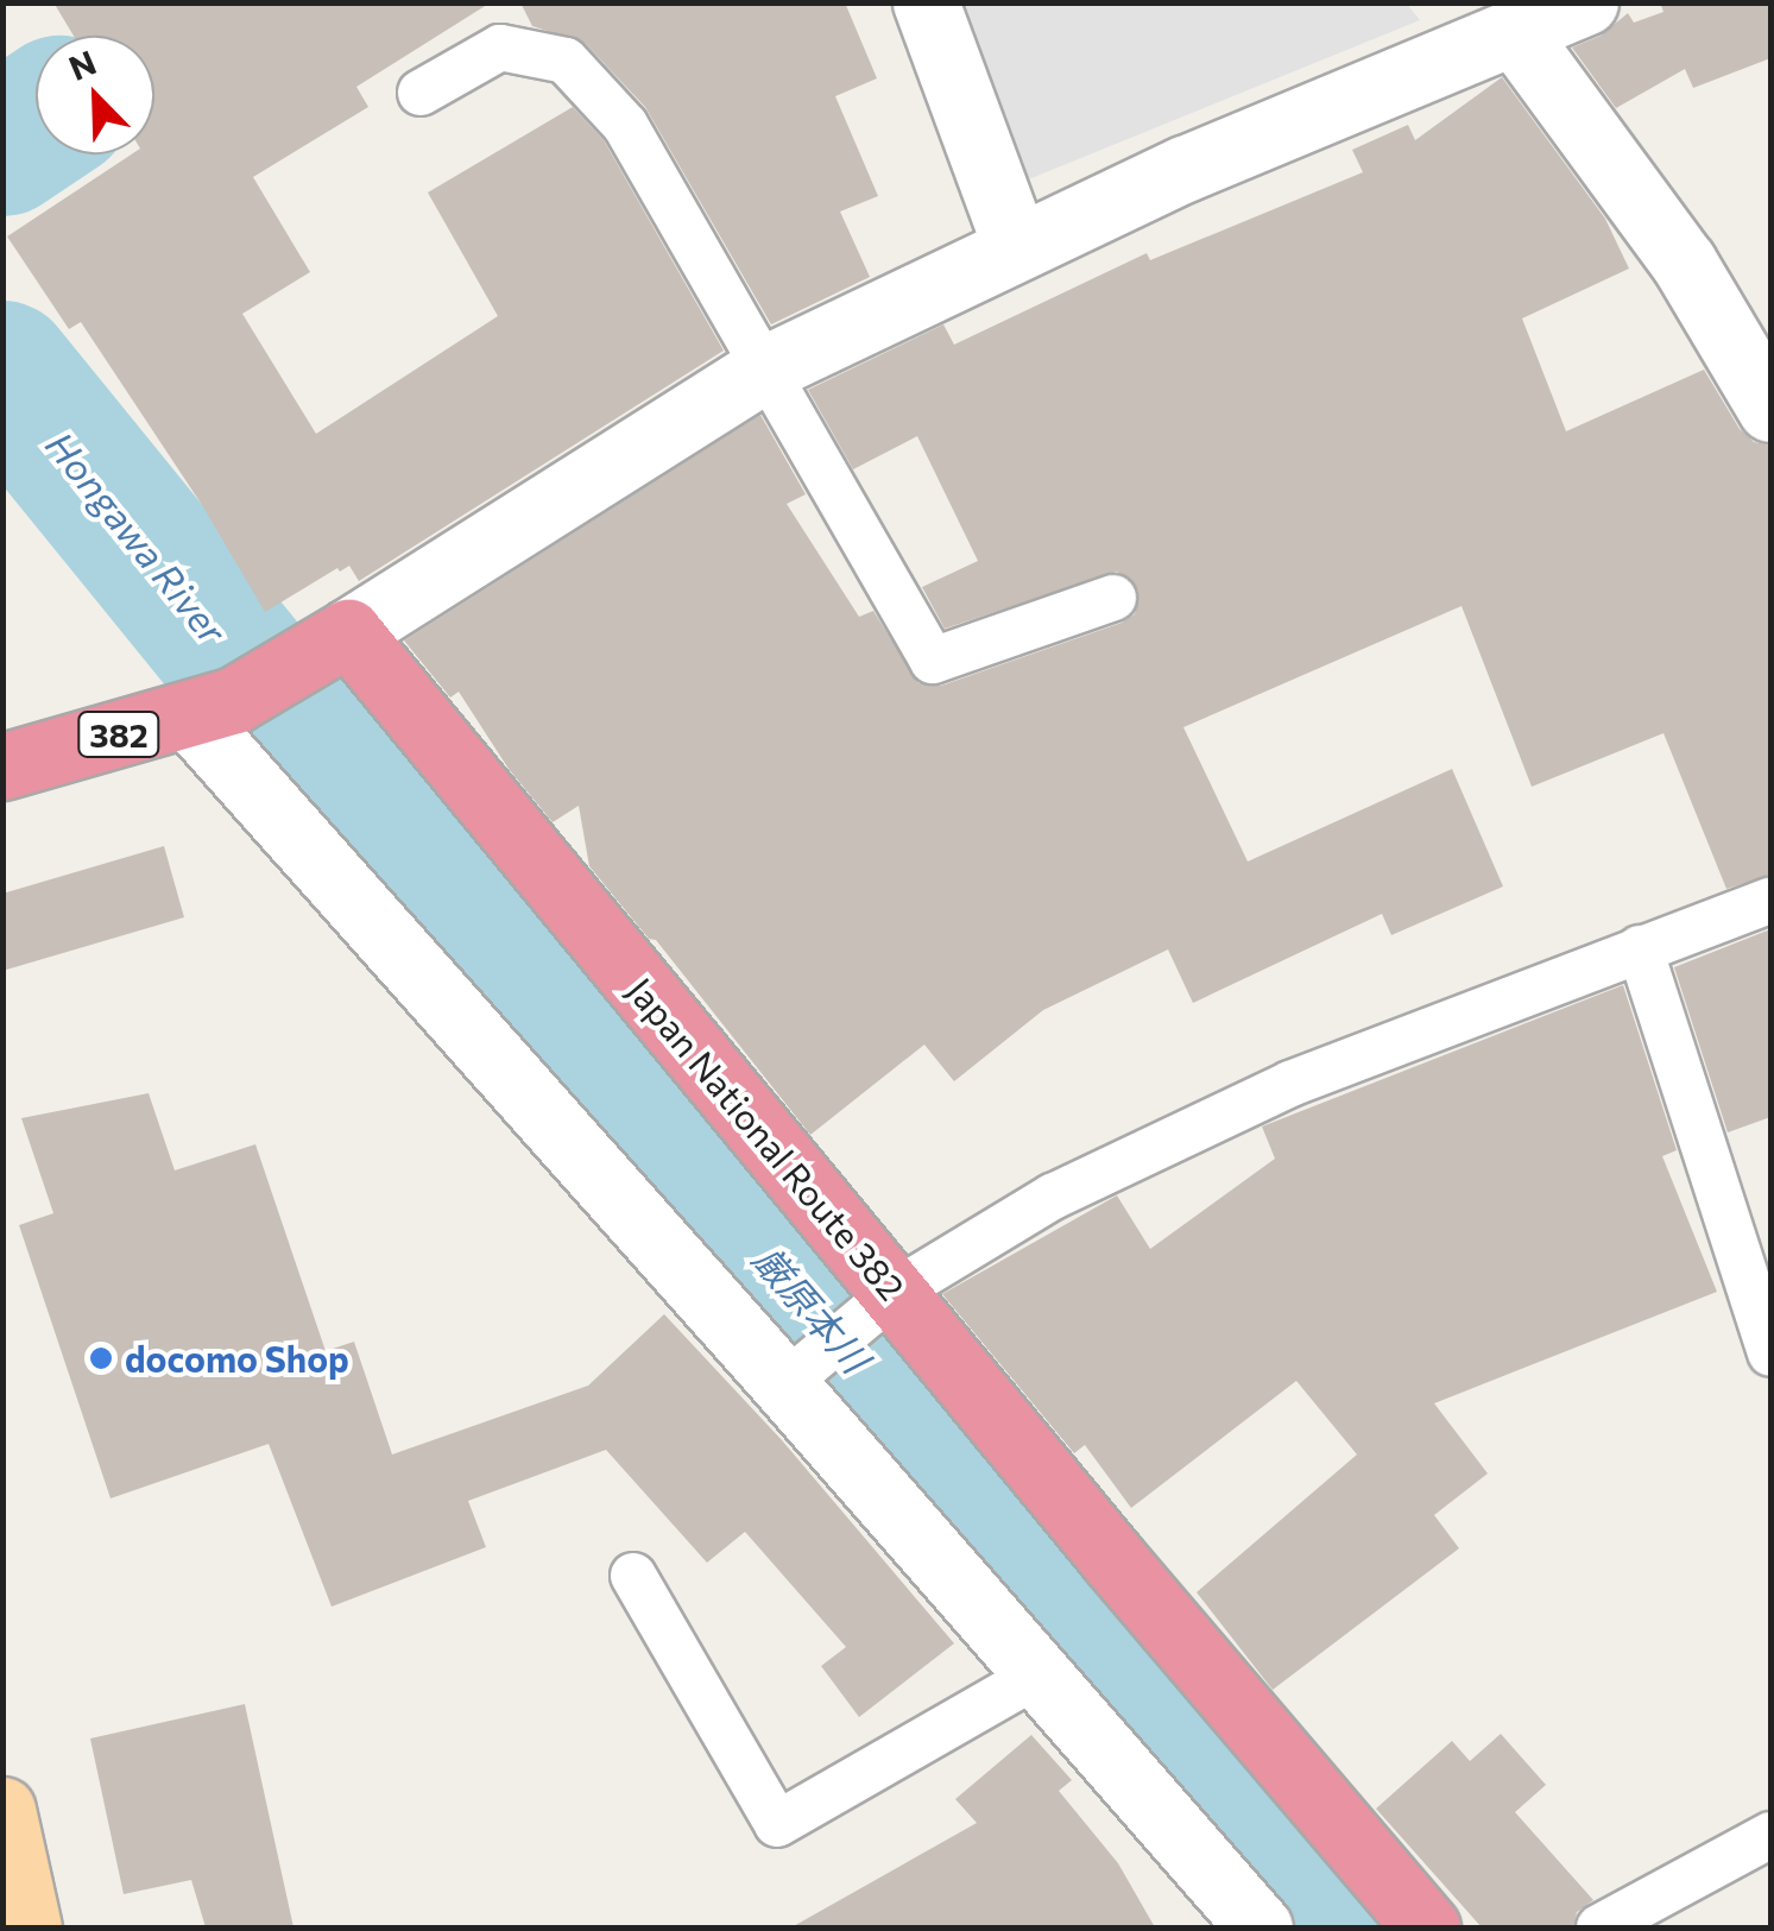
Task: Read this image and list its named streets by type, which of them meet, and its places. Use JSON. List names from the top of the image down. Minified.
{"streets":{"highway":["382","Japan National Route 382"]},"crossings":[["382","Japan National Route 382"]],"water":["Hongawa River","厳原本川"],"places":["docomo Shop"],"north":"top left"}
